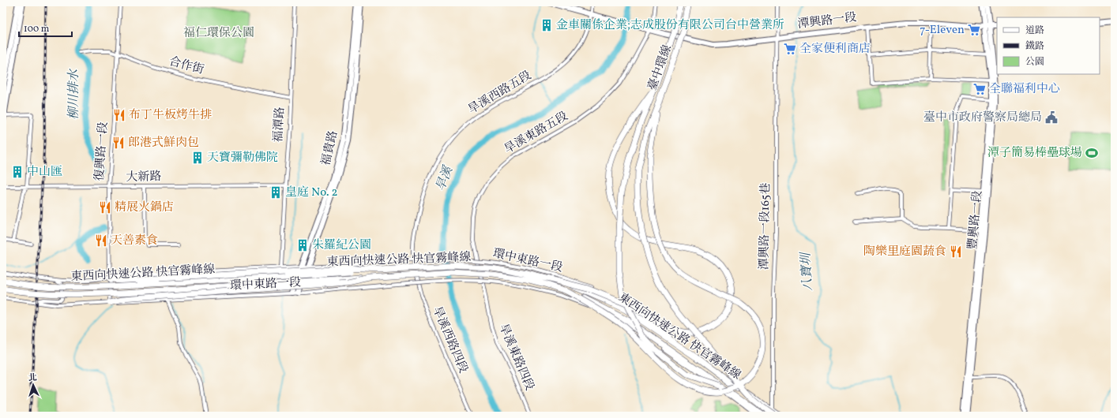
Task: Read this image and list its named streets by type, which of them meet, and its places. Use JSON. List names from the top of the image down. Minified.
{"streets":{"highway":["臺中環線","東西向快速公路 快官霧峰線"],"street":["潭興路一段","合作街","旱溪西路五段","福潭路","旱溪東路五段","福貴路","復興路一段","大新路","豐興路一段","潭興路一段165巷","環中東路一段","旱溪西路四段","旱溪東路四段"]},"crossings":[["潭興路一段","旱溪西路五段"],["潭興路一段","旱溪東路五段"],["潭興路一段","豐興路一段"],["潭興路一段","潭興路一段165巷"],["合作街","福潭路"],["合作街","復興路一段"],["旱溪西路五段","旱溪西路四段"],["福潭路","大新路"],["福潭路","環中東路一段"],["旱溪東路五段","旱溪東路四段"],["福貴路","環中東路一段"],["復興路一段","大新路"],["復興路一段","環中東路一段"],["潭興路一段165巷","東西向快速公路 快官霧峰線"],["潭興路一段165巷","環中東路一段"],["東西向快速公路 快官霧峰線","環中東路一段"]],"water":["柳川排水","旱溪","八寶圳"],"parks":["福仁環保公園"],"places":{"building":["金車關係企業;志成股份有限公司台中營業所","天寶彌勒佛院","中山匯","皇庭 No. 2","朱羅紀公園"],"supermarket":["7-Eleven","全家便利商店","全聯福利中心"],"restaurant":["布丁牛板烤牛排","郎港式鮮肉包","精展火鍋店","天善素食","陶樂里庭園蔬食"],"public building":["臺中市政府警察局總局"],"sports":["潭子簡易棒壘球場"]},"legend":["道路","鐵路","公園"],"scale_bar":"100 m","north":"top"}
